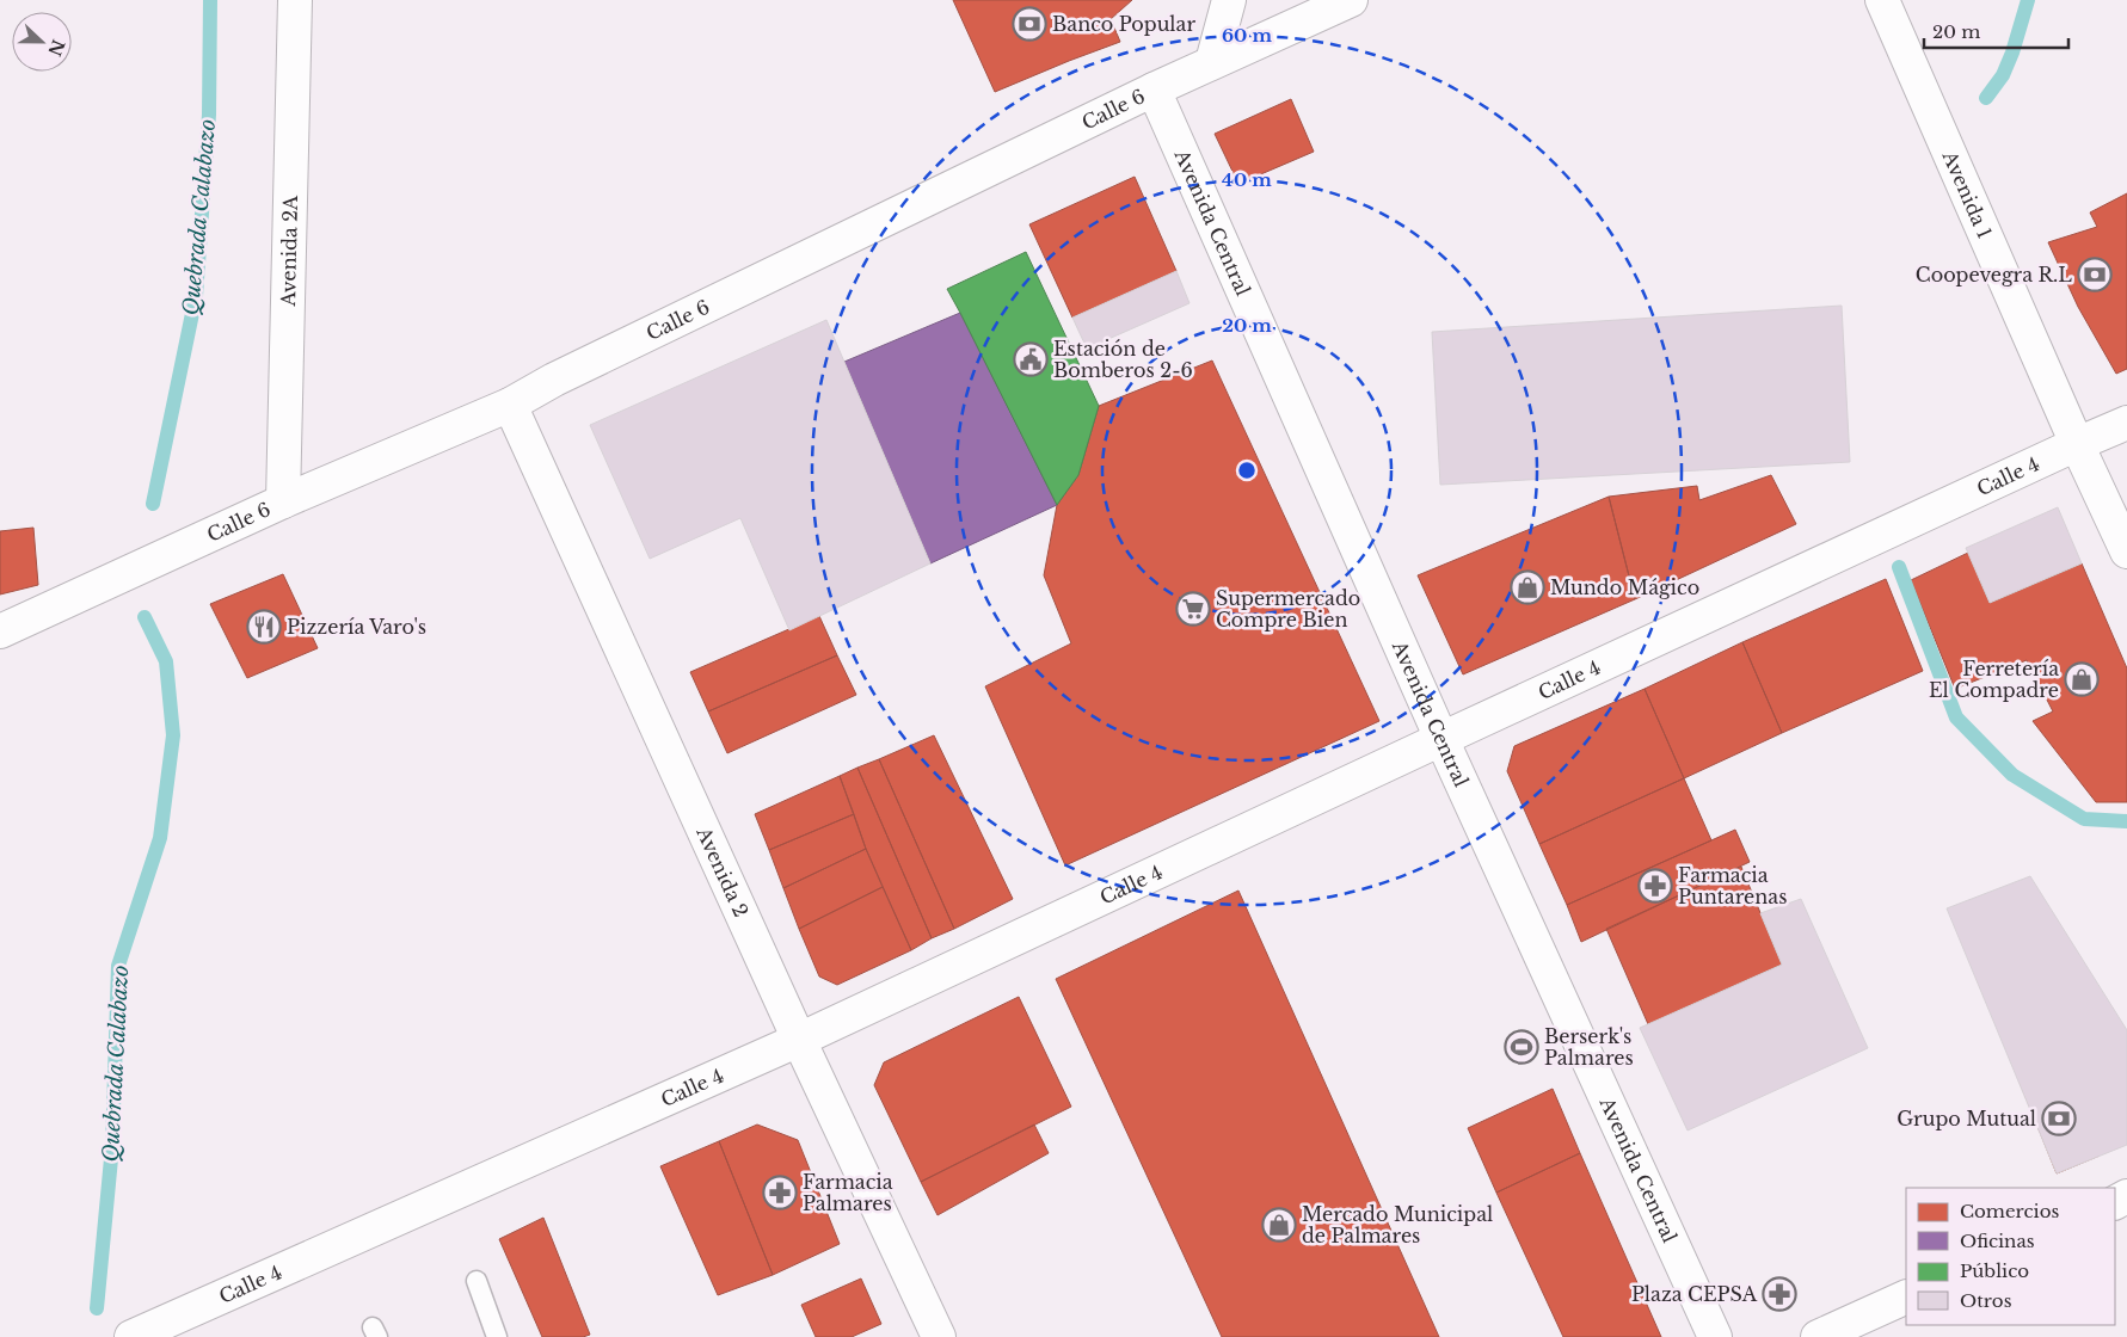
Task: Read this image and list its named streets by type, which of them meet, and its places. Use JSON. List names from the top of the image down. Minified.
{"streets":{"street":["Calle 6","Avenida 1","Avenida Central","Avenida 2A","Calle 4","Avenida 2"]},"crossings":[["Calle 6","Avenida Central"],["Calle 6","Avenida 2A"],["Calle 6","Avenida 2"],["Avenida 1","Calle 4"],["Avenida Central","Calle 4"],["Calle 4","Avenida 2"]],"water":["Quebrada Calabazo"],"places":{"bank":["Banco Popular","Coopevegra R.L","Grupo Mutual"],"public building":["Estación de Bomberos 2-6"],"shop":["Mundo Mágico","Ferretería El Compadre","Mercado Municipal de Palmares"],"supermarket":["Supermercado Compre Bien"],"restaurant":["Pizzería Varo's"],"pharmacy":["Farmacia Puntarenas","Farmacia Palmares","Plaza CEPSA"],"sports":["Berserk's Palmares"]},"legend":["Comercios","Oficinas","Público","Otros"],"scale_bar":"20 m","north":"right","rings":["60 m","40 m","20 m"]}
